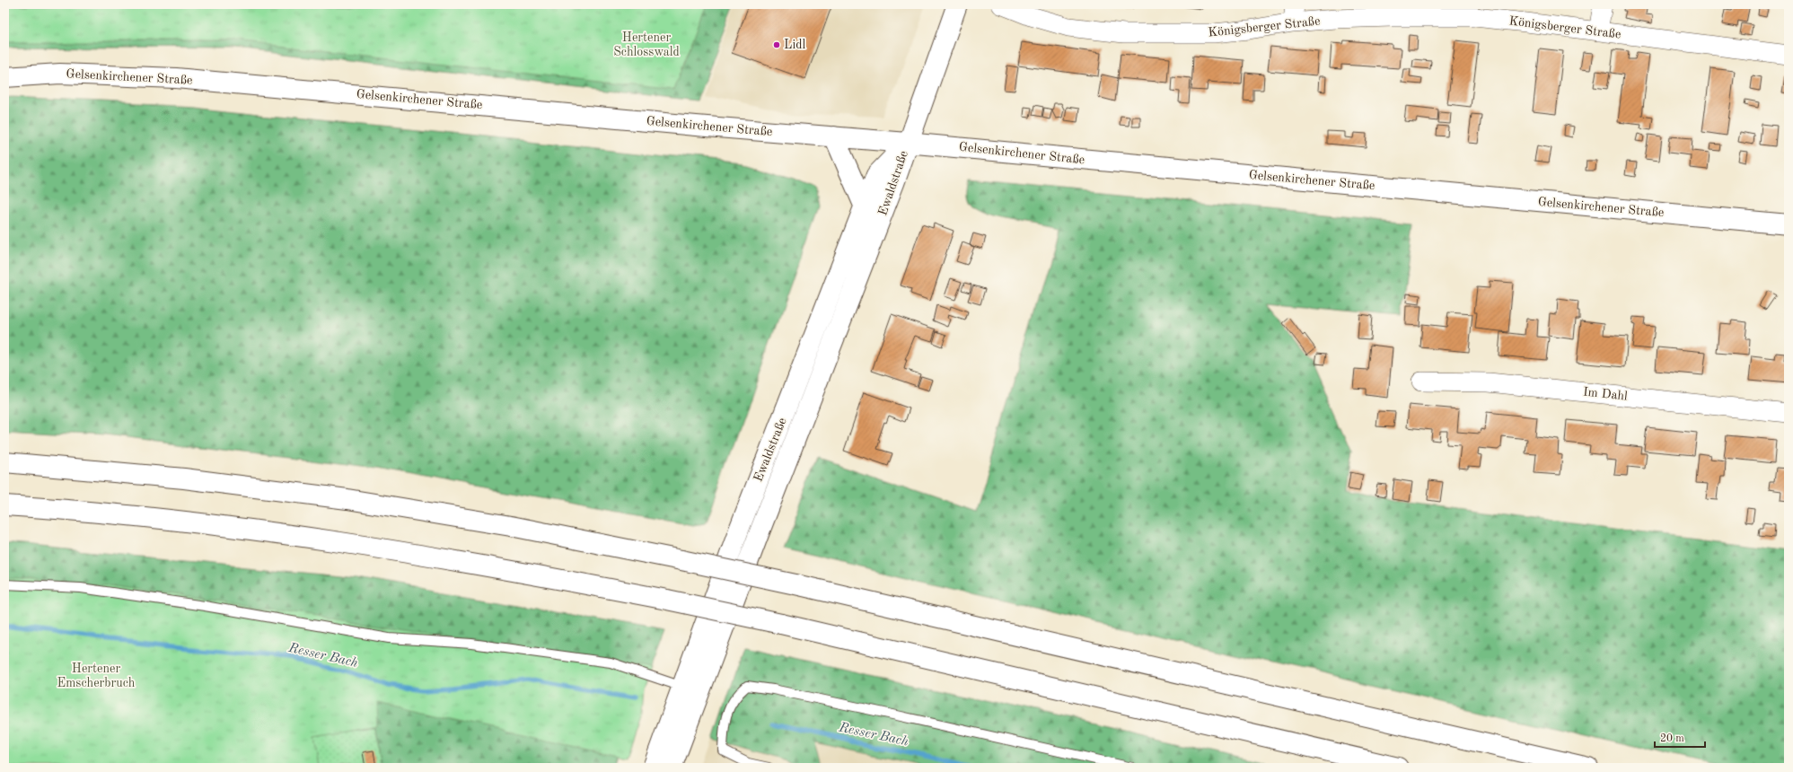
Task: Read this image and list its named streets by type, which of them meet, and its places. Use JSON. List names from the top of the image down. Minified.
{"streets":{"main road":["Gelsenkirchener Straße","Ewaldstraße"],"street":["Königsberger Straße","Im Dahl"]},"crossings":[["Gelsenkirchener Straße","Ewaldstraße"]],"water":["Resser Bach"],"parks":["Hertener Schlosswald","Hertener Emscherbruch"],"places":["Lidl"],"scale_bar":"20 m"}
